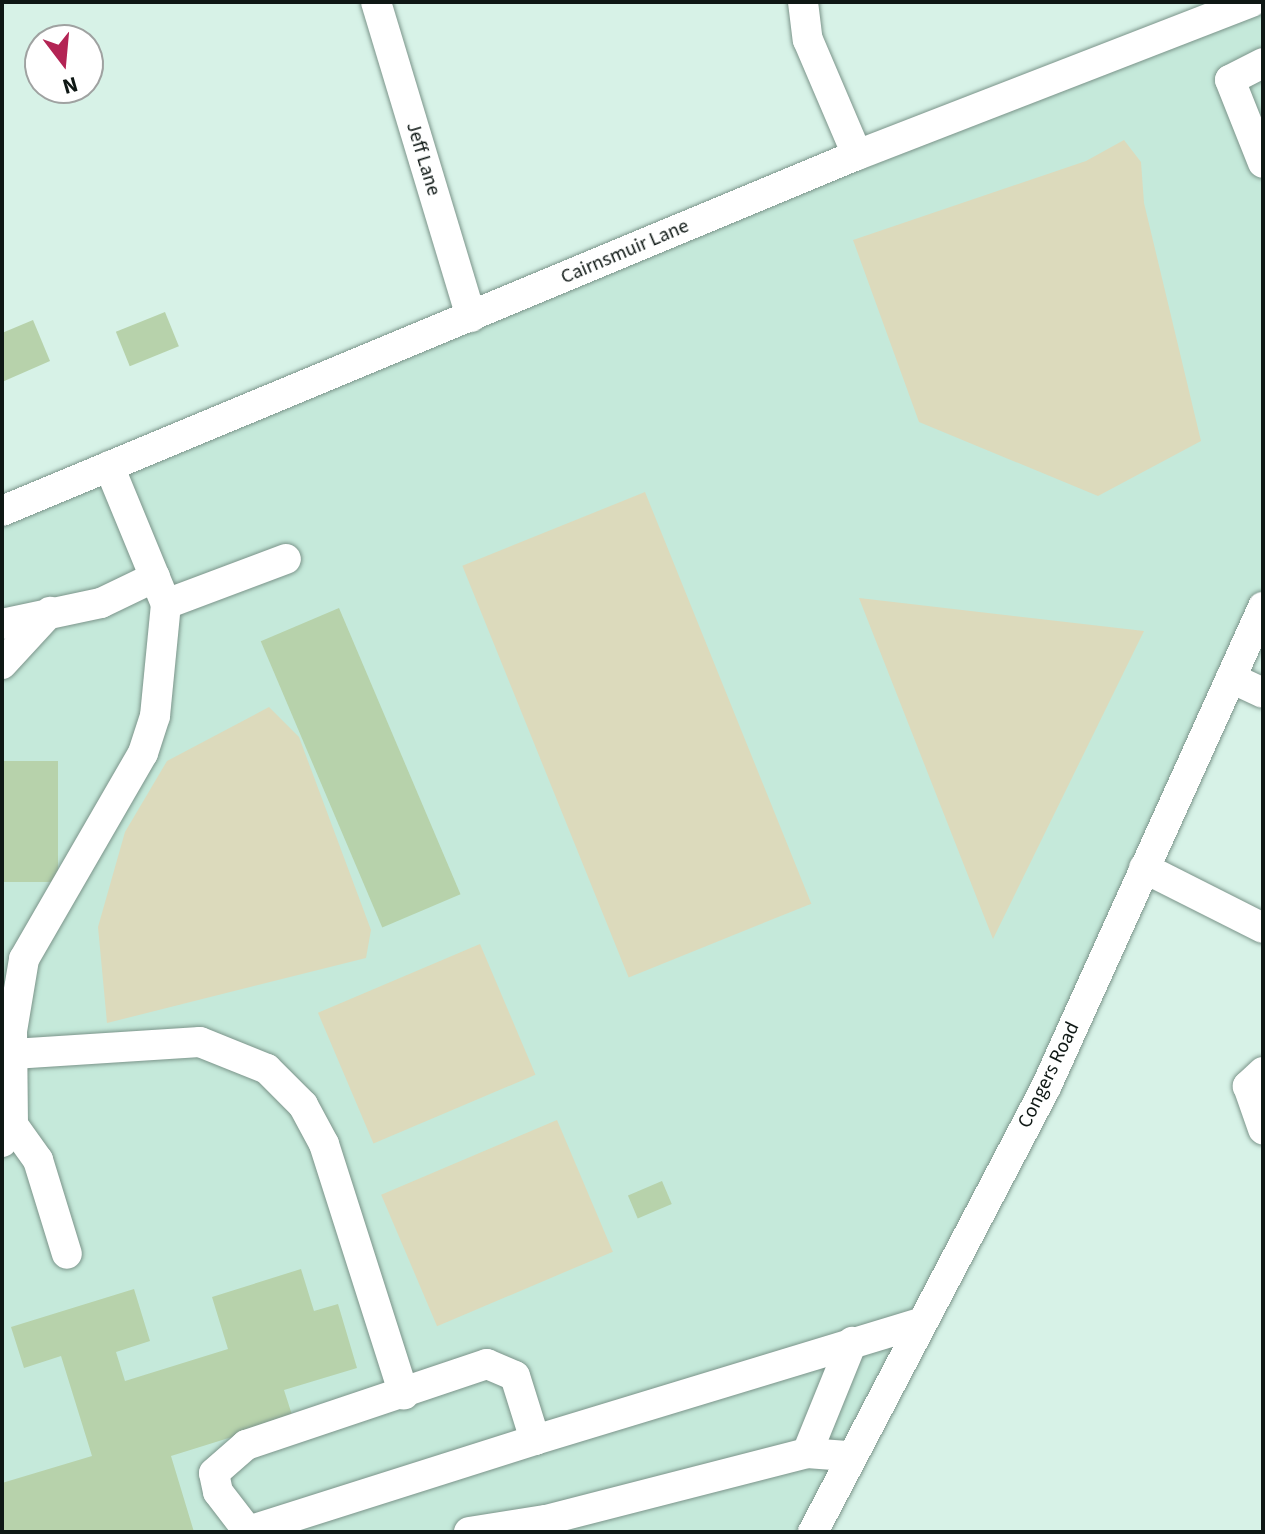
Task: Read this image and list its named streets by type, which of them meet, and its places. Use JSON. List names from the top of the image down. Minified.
{"streets":{"street":["Jeff Lane","Cairnsmuir Lane","Congers Road"]},"crossings":[["Jeff Lane","Cairnsmuir Lane"]],"north":"bottom"}
